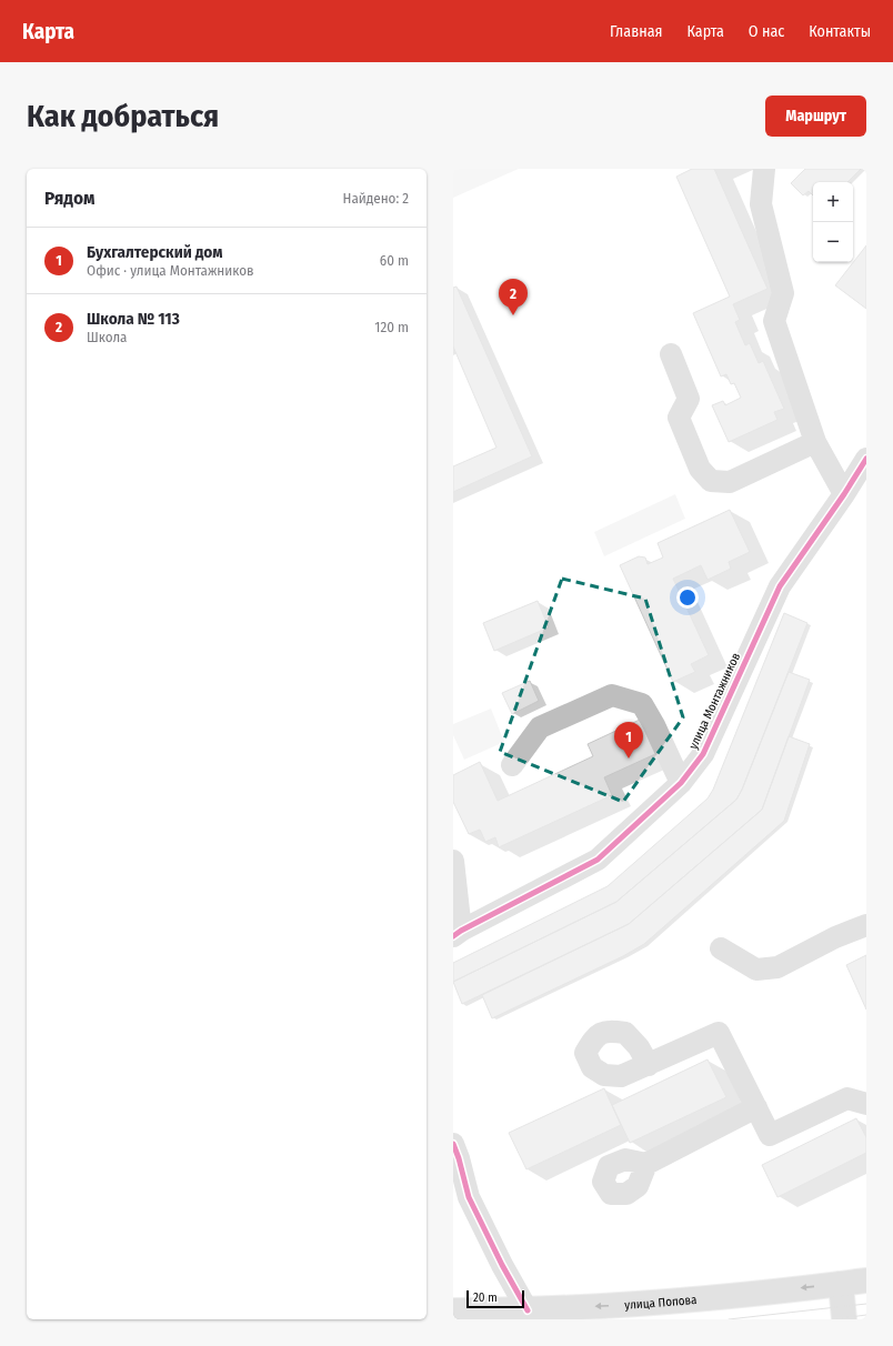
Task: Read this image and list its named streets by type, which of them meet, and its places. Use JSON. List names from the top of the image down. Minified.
{"streets":{"main road":["улица Попова"],"street":["улица Монтажников"]},"one_way":["улица Попова"],"scale_bar":"20 m","page":{"header":"Карта","nav":["Главная","Карта","О нас","Контакты"],"buttons":"Маршрут","title":"Как добраться","heading":["Рядом","Найдено: 2"],"map_buttons":["+","−"],"list":[{"mark":"1","name":"Бухгалтерский дом","note":"Офис · улица Монтажников","value":"60 m"},{"mark":"2","name":"Школа № 113","note":"Школа","value":"120 m"}],"pins":["2","1"],"scale":"20 m"}}
